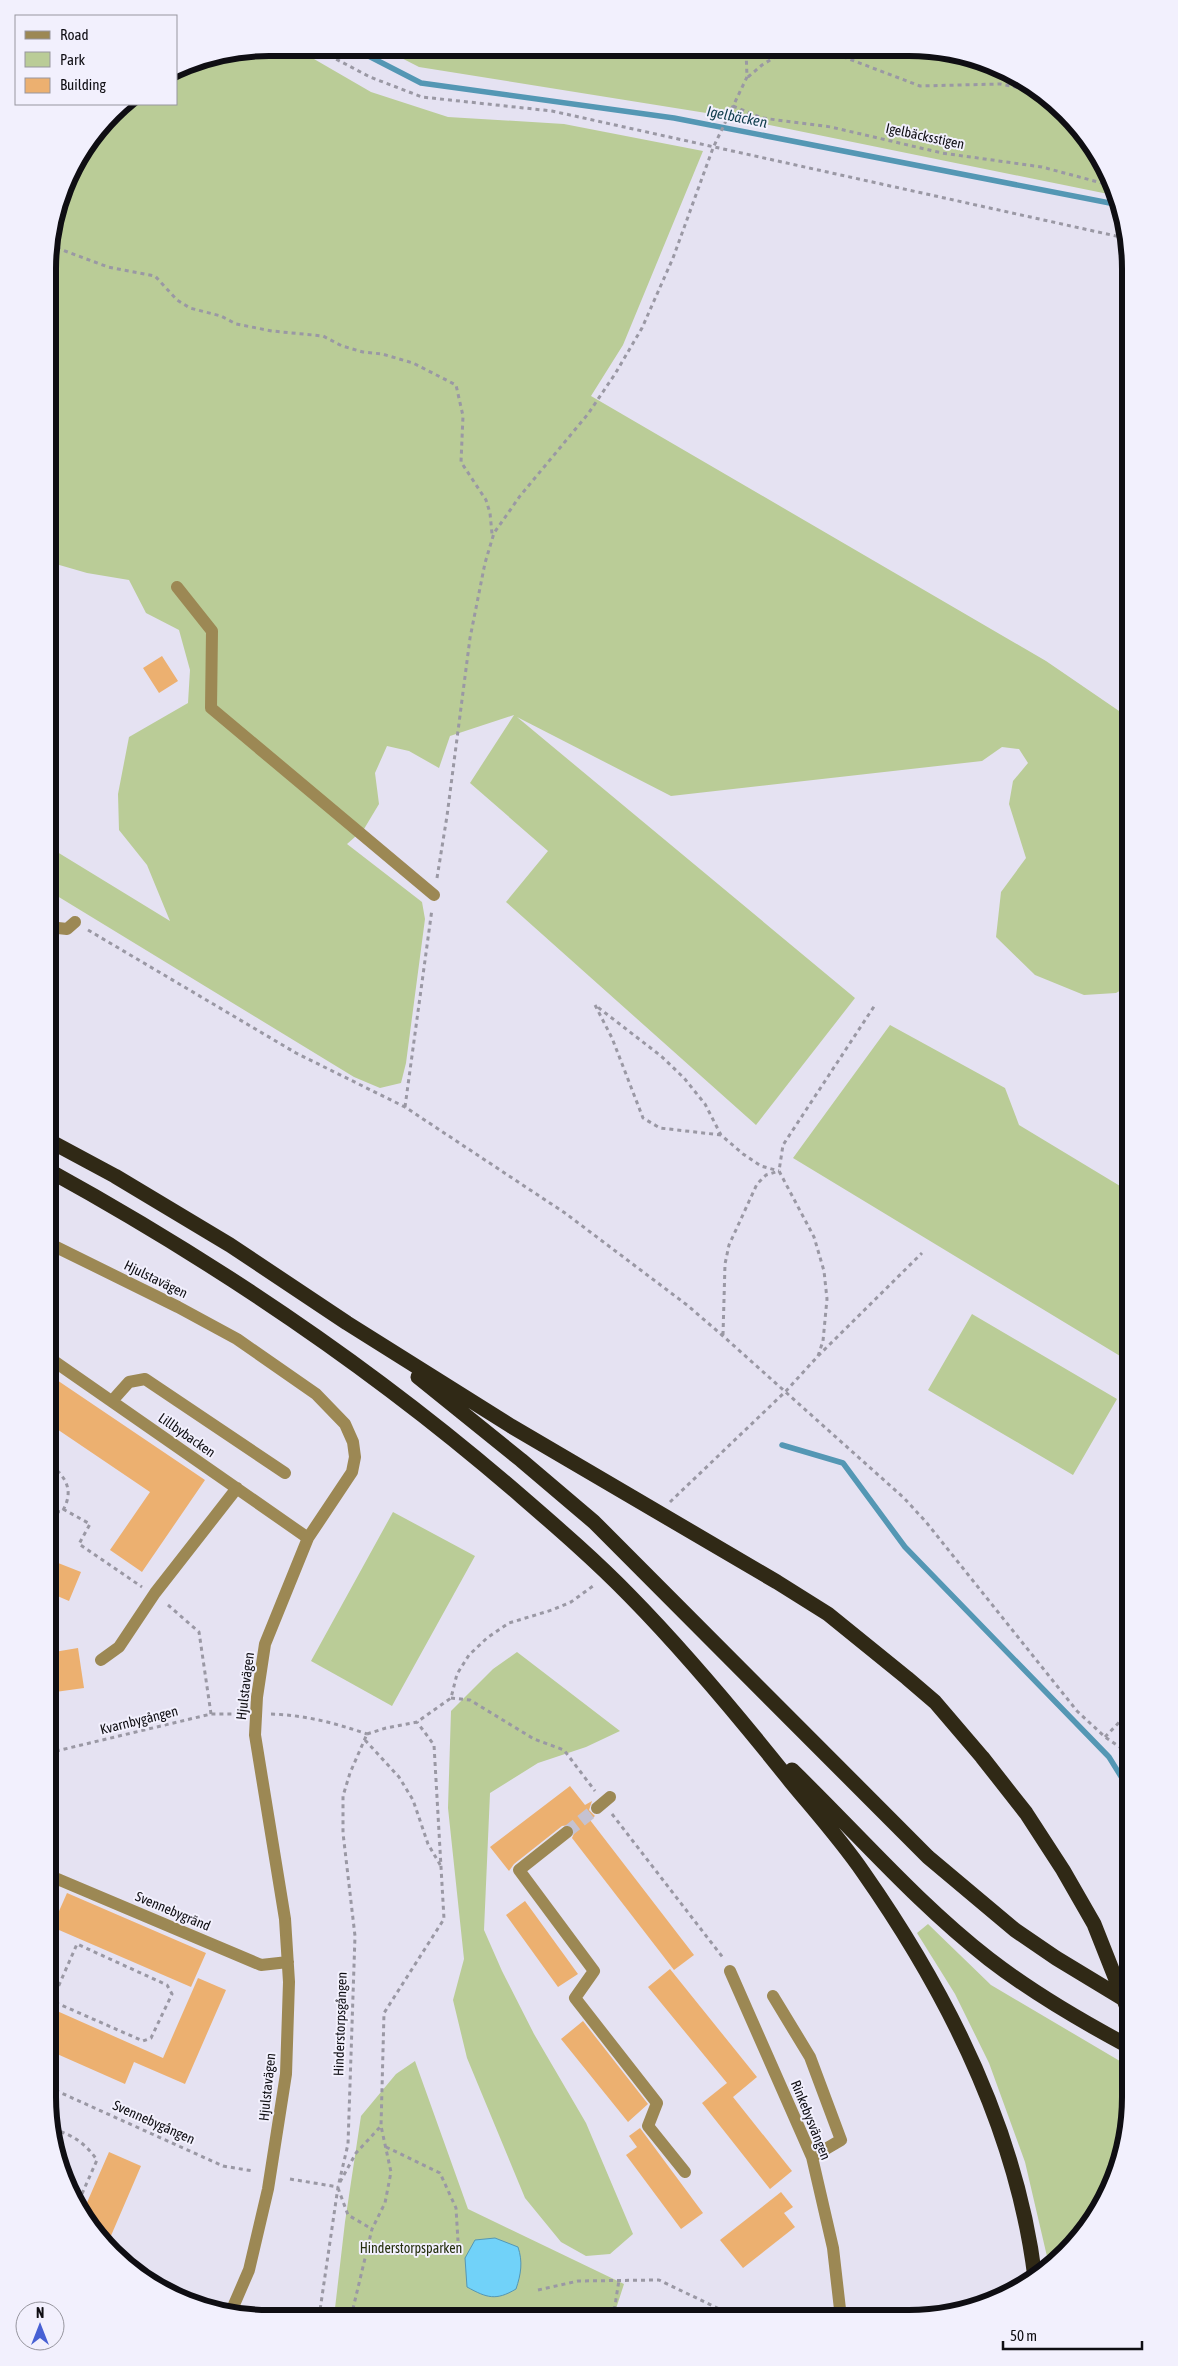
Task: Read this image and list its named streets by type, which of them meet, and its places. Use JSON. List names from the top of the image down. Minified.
{"streets":{"street":["Hjulstavägen","Lillbybacken","Svennebygränd","Rinkebysvängen"],"path":["Igelbäcksstigen","Kvarnbygången","Hinderstorpsgången","Svennebygången"]},"crossings":[["Hjulstavägen","Lillbybacken"],["Hjulstavägen","Svennebygränd"]],"water":["Igelbäcken"],"parks":["Hinderstorpsparken"],"legend":["Road","Park","Building"],"scale_bar":"50 m","north":"top"}
